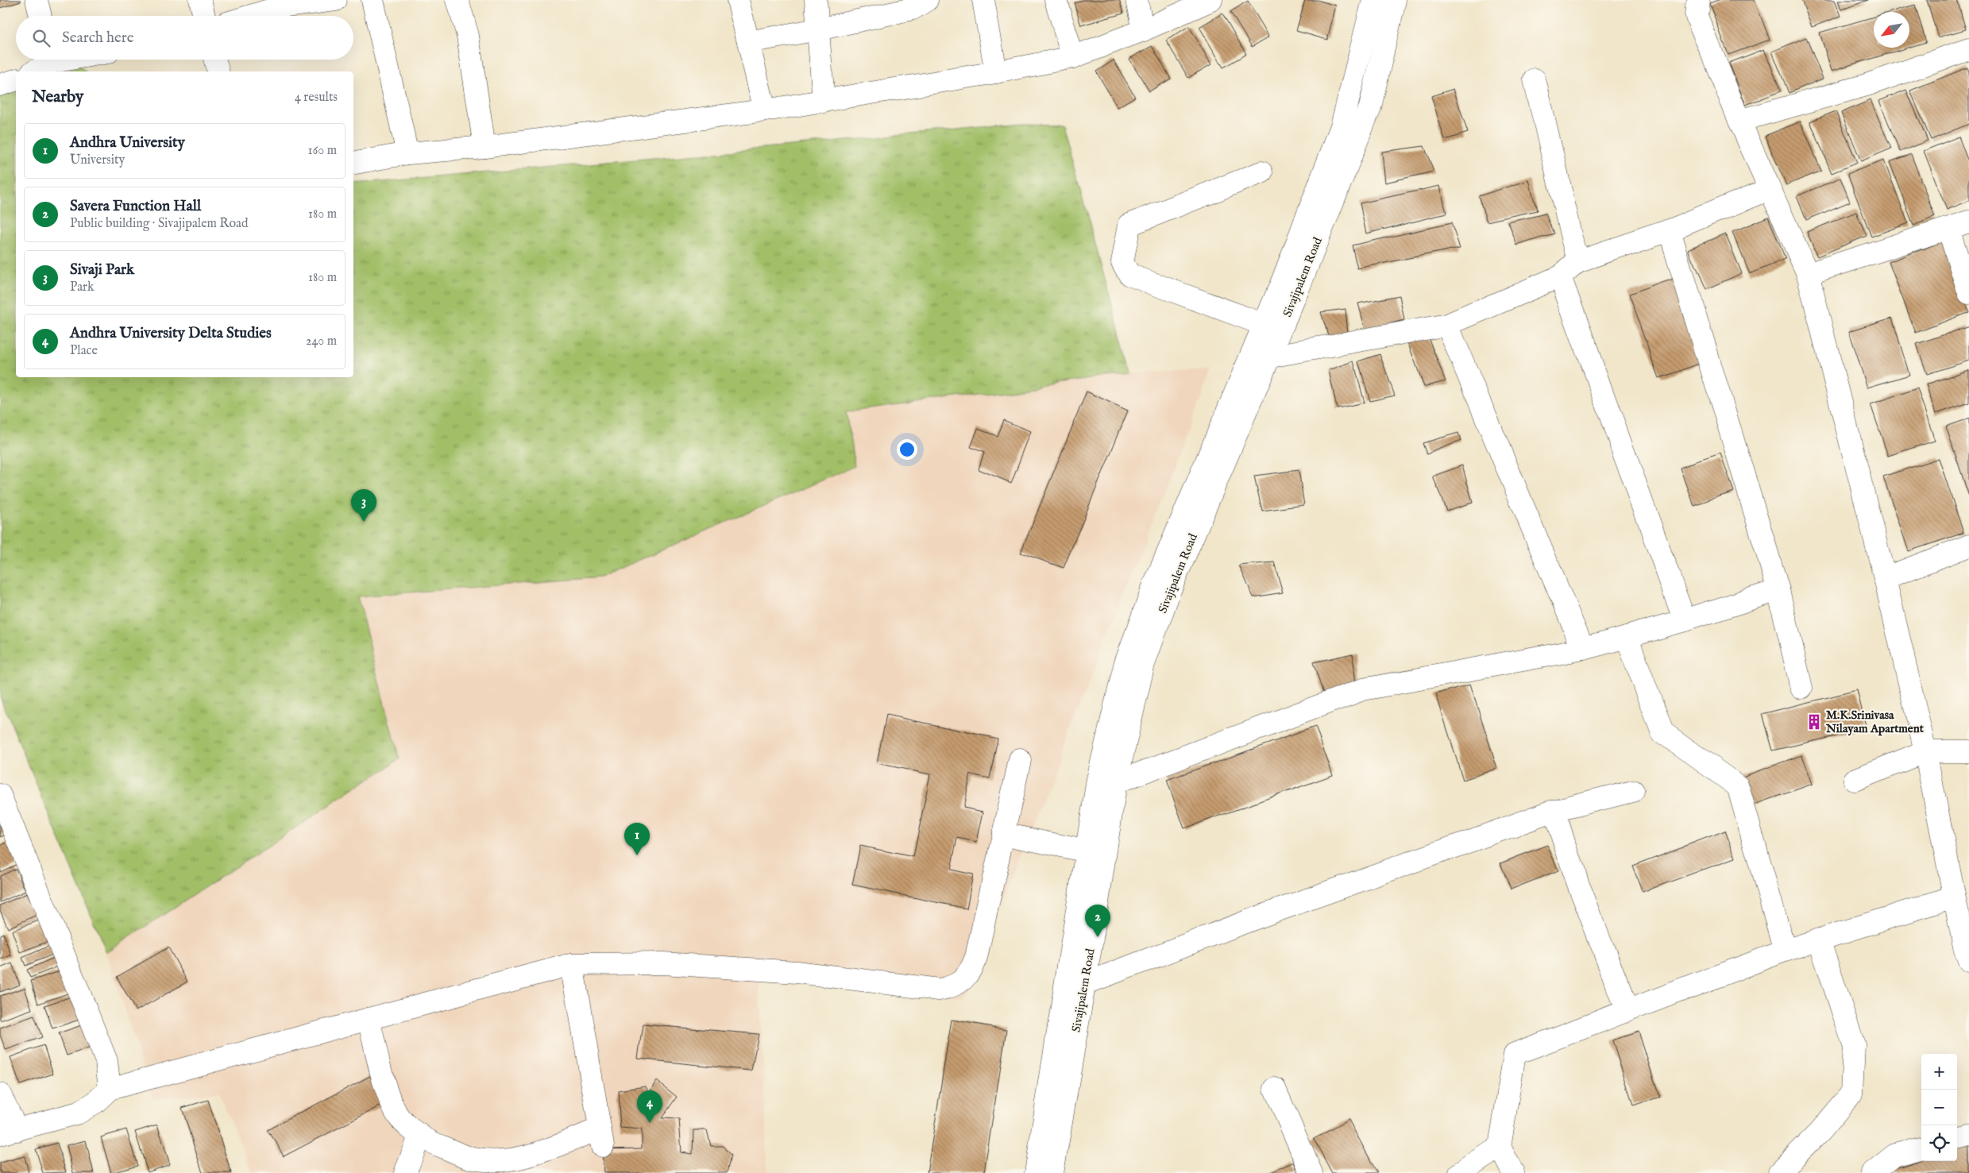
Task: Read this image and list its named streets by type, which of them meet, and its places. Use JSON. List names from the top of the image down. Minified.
{"streets":{"street":["Sivajipalem Road"]},"places":{"building":["M.K.Srinivasa Nilayam Apartment"]},"north":"bottom left","page":{"search":"Search here","heading":["Nearby","4 results"],"list":[{"mark":"1","name":"Andhra University","note":"University","value":"160 m"},{"mark":"2","name":"Savera Function Hall","note":"Public building · Sivajipalem Road","value":"180 m"},{"mark":"3","name":"Sivaji Park","note":"Park","value":"180 m"},{"mark":"4","name":"Andhra University Delta Studies","note":"Place","value":"240 m"}],"pins":["3","1","2","4"],"map_buttons":["+","−"]}}
